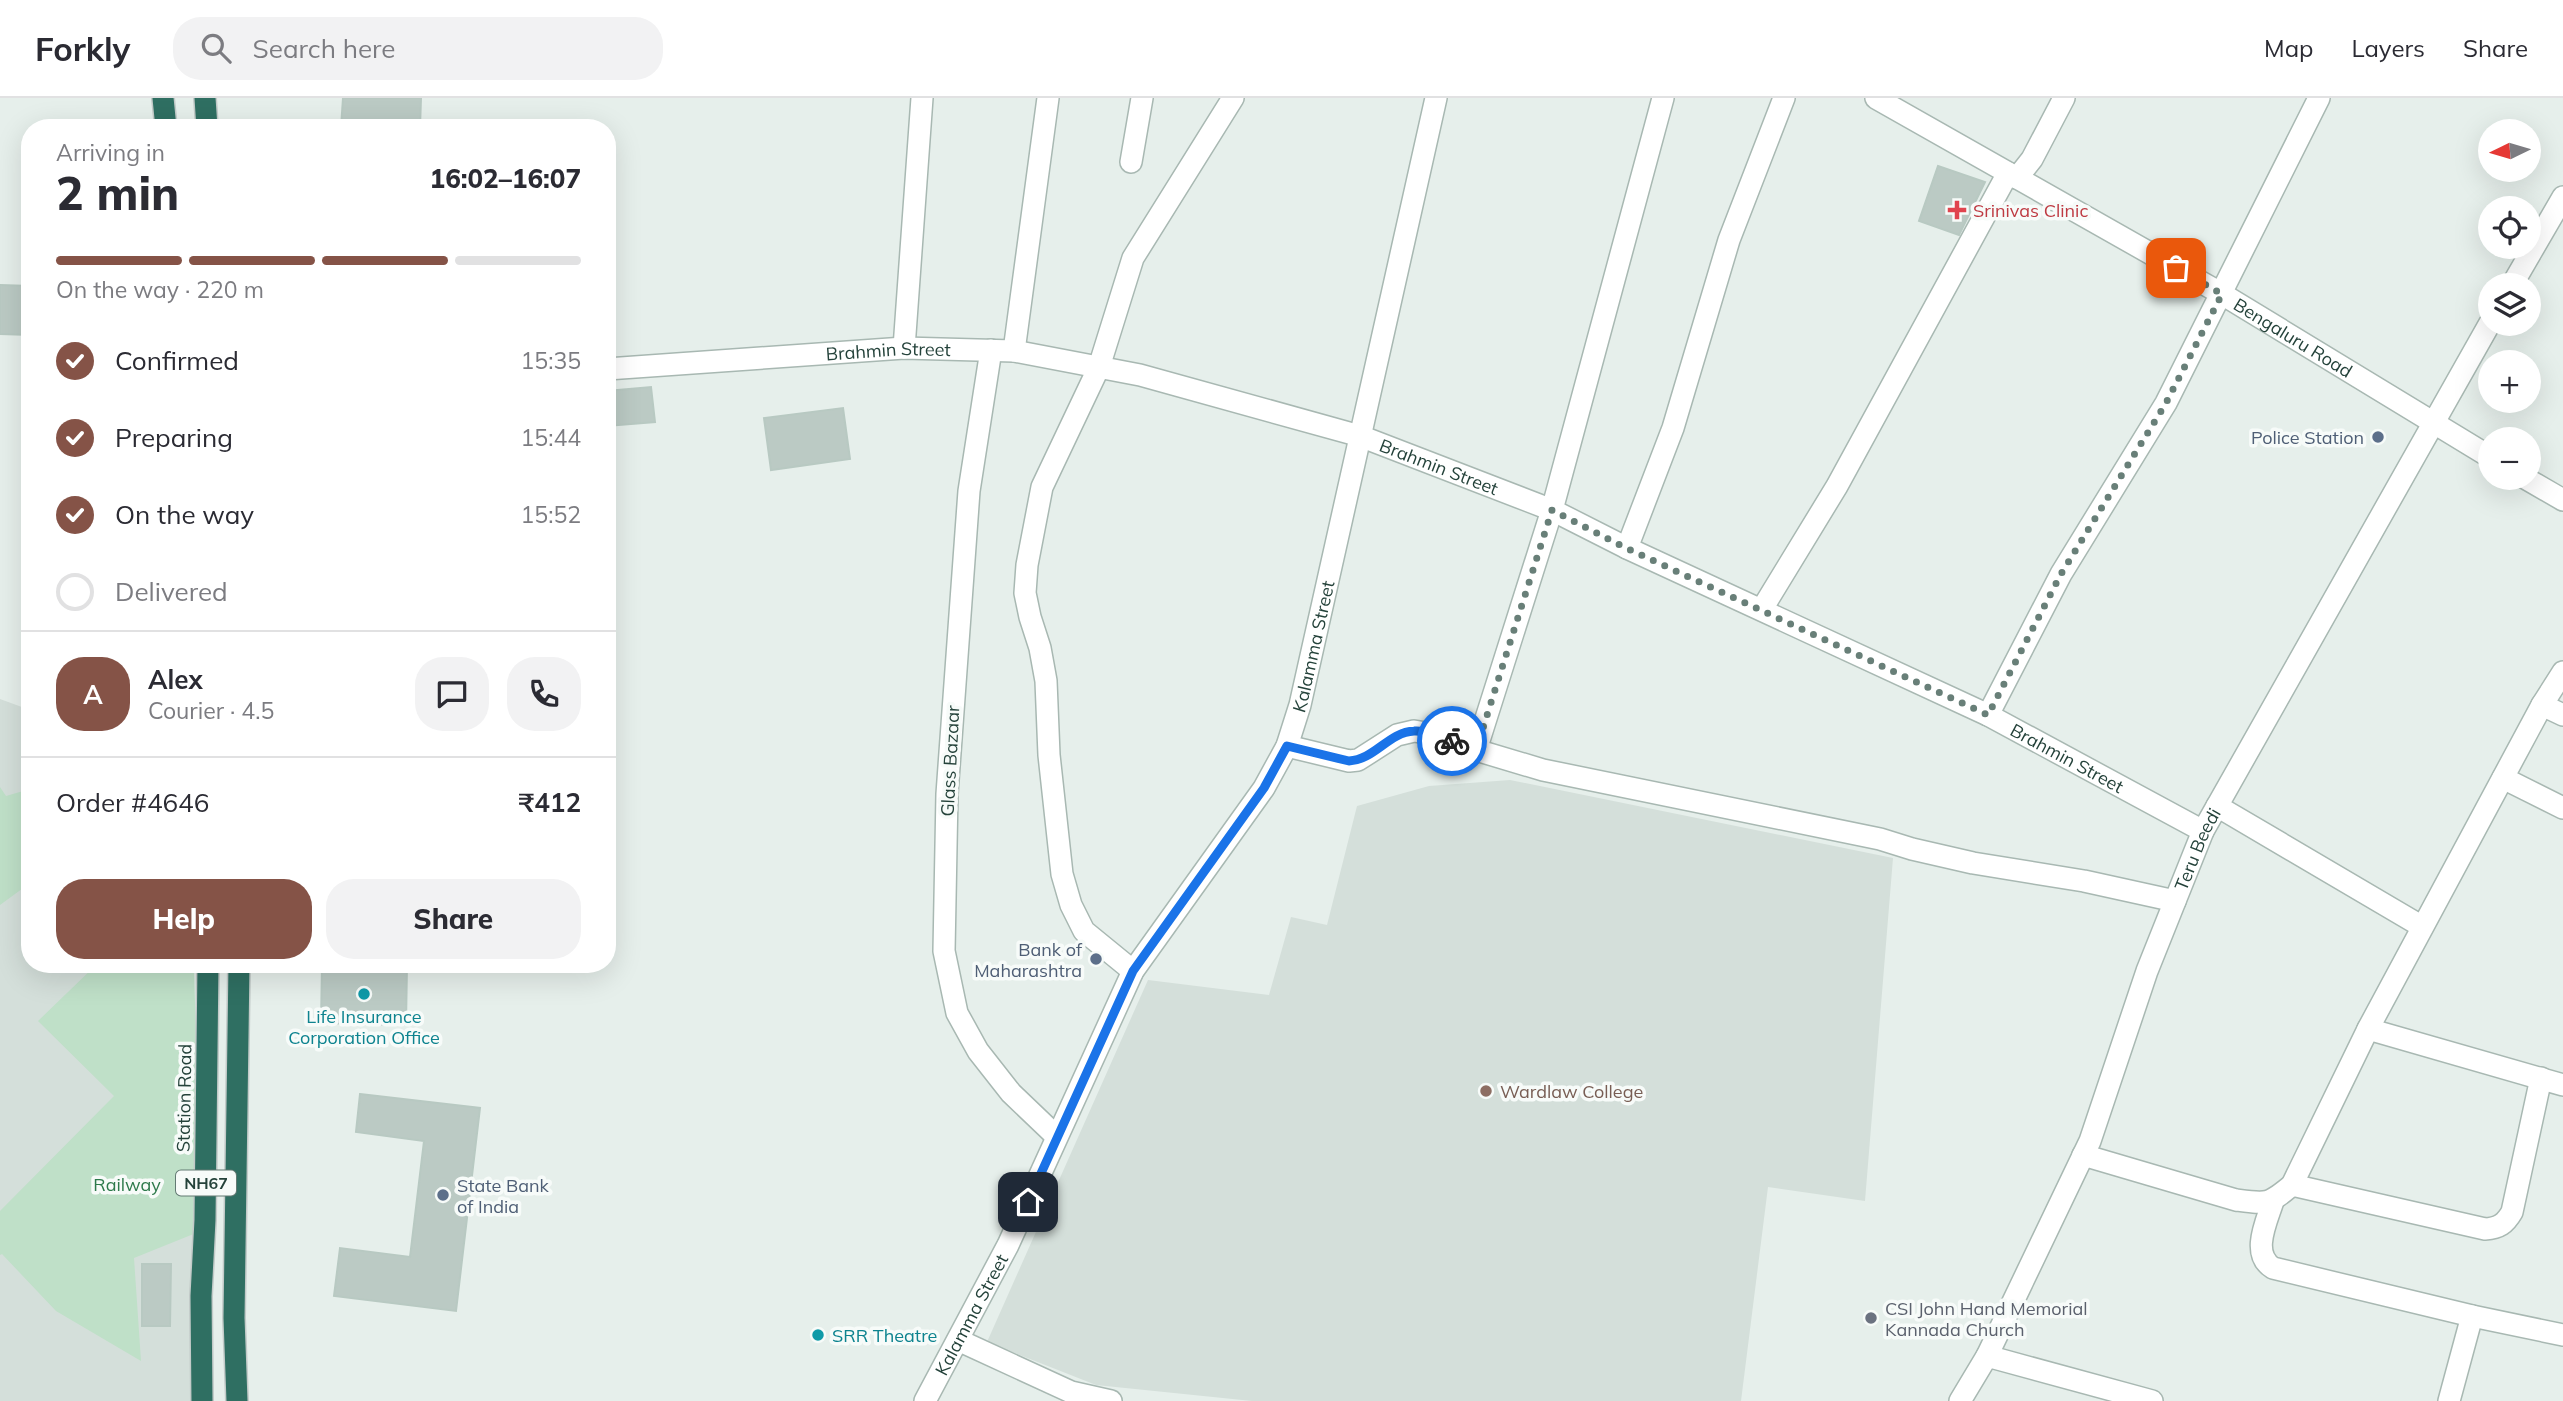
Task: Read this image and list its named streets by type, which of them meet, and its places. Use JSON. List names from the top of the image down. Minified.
{"streets":{"highway":["Station Road","NH67"],"street":["Bengaluru Road","Brahmin Street","Kalamma Street","Glass Bazaar","Teru Beedi"]},"crossings":[["Bengaluru Road","Teru Beedi"],["Brahmin Street","Kalamma Street"],["Brahmin Street","Glass Bazaar"],["Brahmin Street","Teru Beedi"],["Kalamma Street","Glass Bazaar"]],"parks":["Railway"],"places":{"health":["Srinivas Clinic"],"other":["Police Station","Bank of Maharashtra","Life Insurance Corporation Office","Wardlaw College","State Bank of India","CSI John Hand Memorial Kannada Church","SRR Theatre"]},"north":"left","page":{"header":"Forkly","search":"Search here","nav":["Map","Layers","Share"],"map_buttons":["+","−"],"heading":["2 min","Arriving in","16:02–16:07"],"panel":["Alex","Courier · 4.5","Order #4646","₹412"],"bar":"On the way · 220 m","list":[["Confirmed","15:35"],["Preparing","15:44"],["On the way","15:52"],"Delivered"],"round":"A","buttons":["Help","Share"]}}
